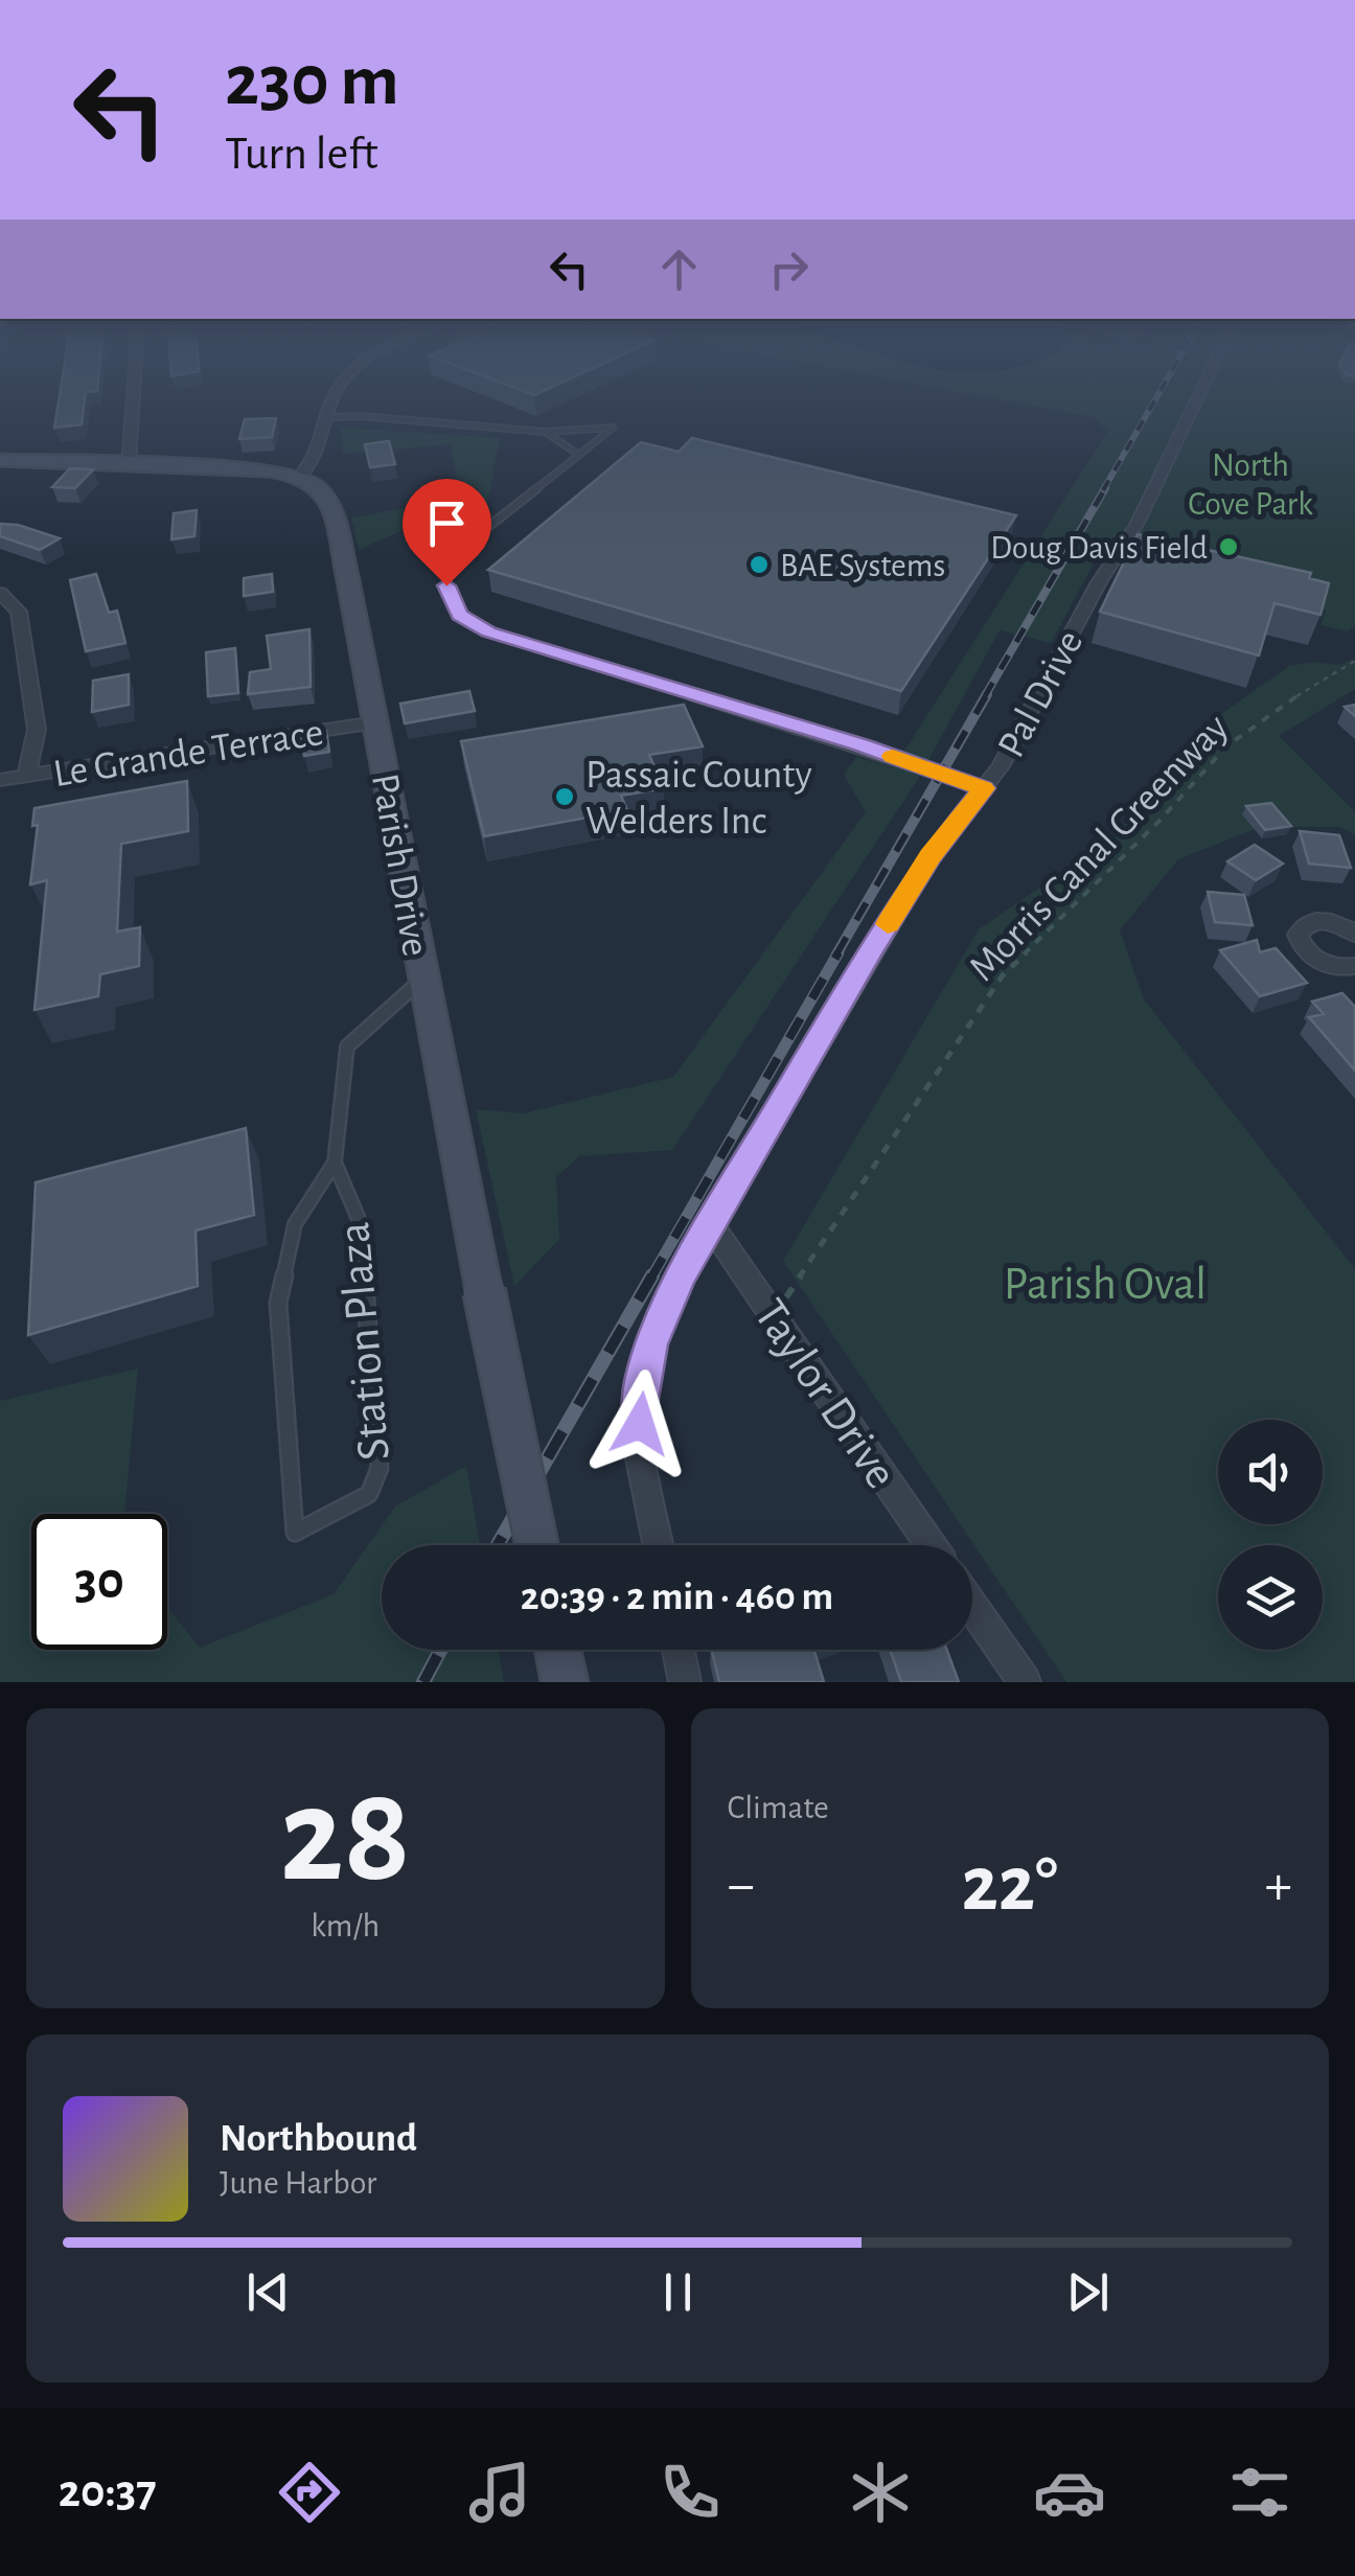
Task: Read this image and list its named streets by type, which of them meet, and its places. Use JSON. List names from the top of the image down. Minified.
{"streets":{"street":["Pal Drive","Le Grande Terrace","Parish Drive","Taylor Drive"],"lane":["Station Plaza"],"path":["Morris Canal Greenway"]},"crossings":[["Pal Drive","Taylor Drive"],["Le Grande Terrace","Parish Drive"],["Morris Canal Greenway","Taylor Drive"],["Parish Drive","Station Plaza"]],"parks":["North Cove Park","Parish Oval"],"places":["Doug Davis Field","BAE Systems","Passaic County Welders Inc"],"page":{"turn":["230 m","Turn left"],"limit":"30","trip":"20:39 · 2 min · 460 m","tile":[["28","km/h"],"Climate"],"heat":["−","22°","+"],"song":["Northbound","June Harbor"],"tabs":"20:37"}}
